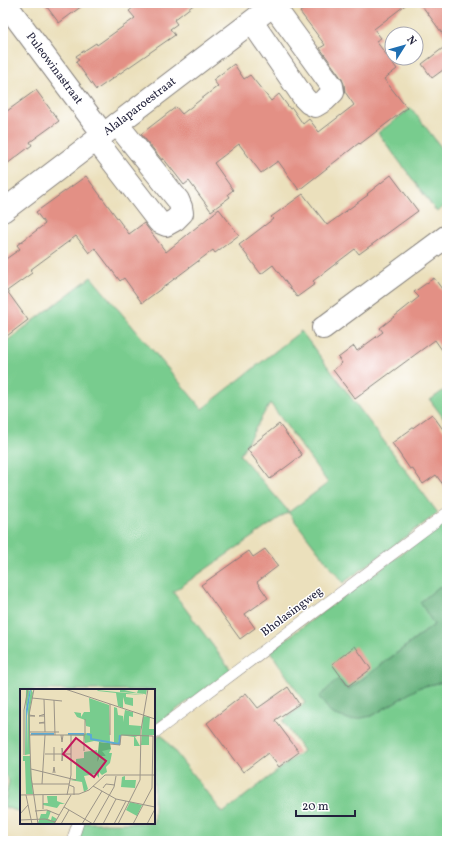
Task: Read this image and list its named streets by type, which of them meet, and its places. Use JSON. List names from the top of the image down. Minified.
{"streets":{"street":["Puleowinastraat","Alalaparoestraat"],"lane":["Bholasingweg"]},"crossings":[["Puleowinastraat","Alalaparoestraat"]],"scale_bar":"20 m","north":"top right"}
